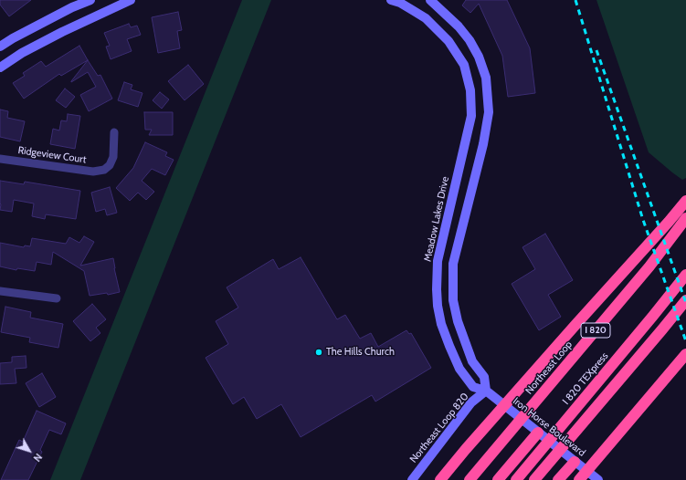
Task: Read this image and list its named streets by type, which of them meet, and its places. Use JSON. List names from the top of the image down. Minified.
{"streets":{"highway":["I 820","Northeast Loop","I 820 TEXpress"],"street":["Ridgeview Court","Meadow Lakes Drive","Iron Horse Boulevard","Northeast Loop 820"]},"crossings":[["Meadow Lakes Drive","Iron Horse Boulevard"],["Meadow Lakes Drive","Northeast Loop 820"],["Iron Horse Boulevard","Northeast Loop 820"]],"places":["The Hills Church"],"north":"bottom right"}
